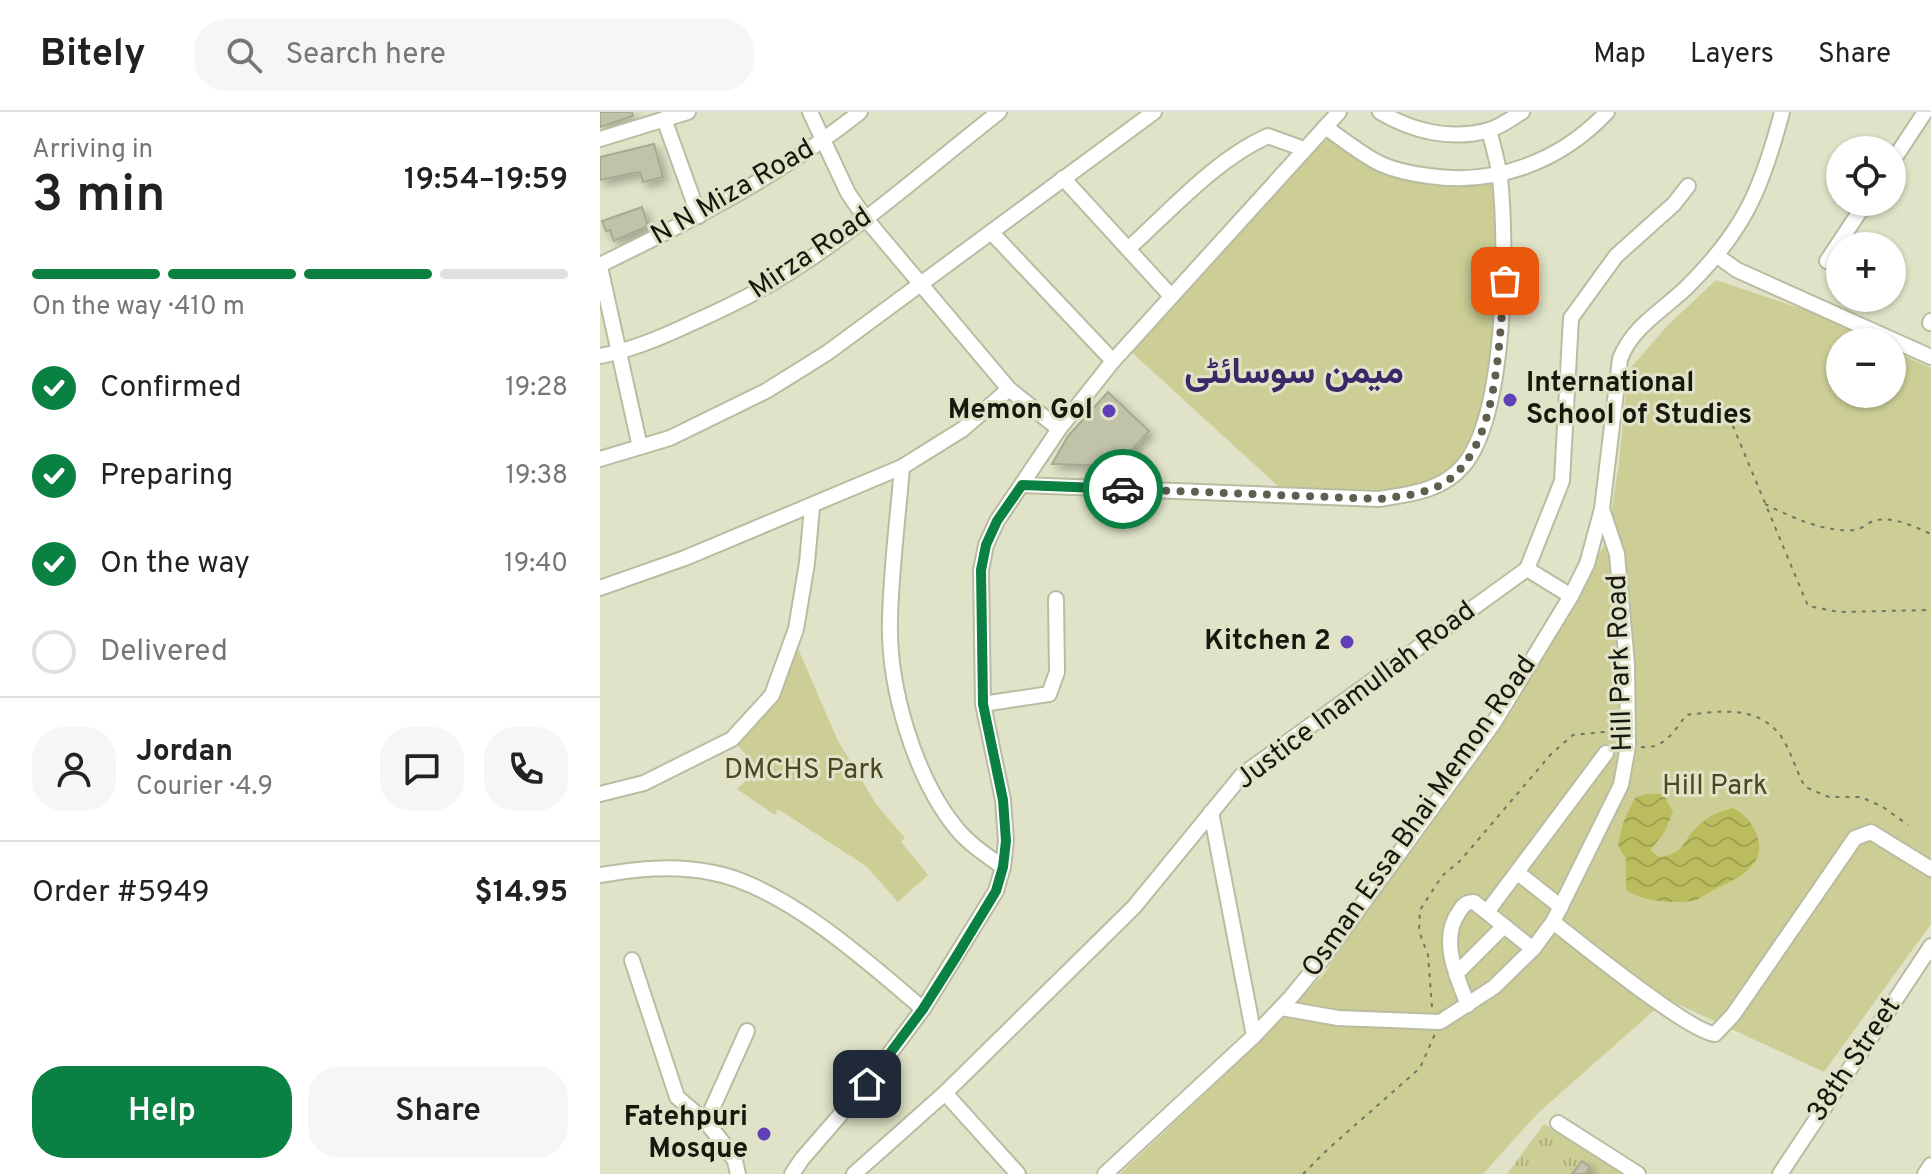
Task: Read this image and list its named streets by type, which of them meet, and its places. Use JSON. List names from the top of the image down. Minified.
{"streets":{"street":["N N Miza Road","Mirza Road","Hill Park Road","Justice Inamullah Road","Osman Essa Bhai Memon Road","38th Street"]},"crossings":[["Hill Park Road","Osman Essa Bhai Memon Road"]],"districts":["میمن سوسائٹی"],"parks":["DMCHS Park","Hill Park"],"places":["International School of Studies","Memon Gol","Kitchen 2","Fatehpuri Mosque"],"page":{"header":"Bitely","search":"Search here","nav":["Map","Layers","Share"],"heading":["3 min","Arriving in","19:54–19:59"],"panel":["Jordan","Courier · 4.9","Order #5949","$14.95"],"map_buttons":["+","−"],"bar":"On the way · 410 m","list":[["Confirmed","19:28"],["Preparing","19:38"],["On the way","19:40"],"Delivered"],"buttons":["Help","Share"]}}
